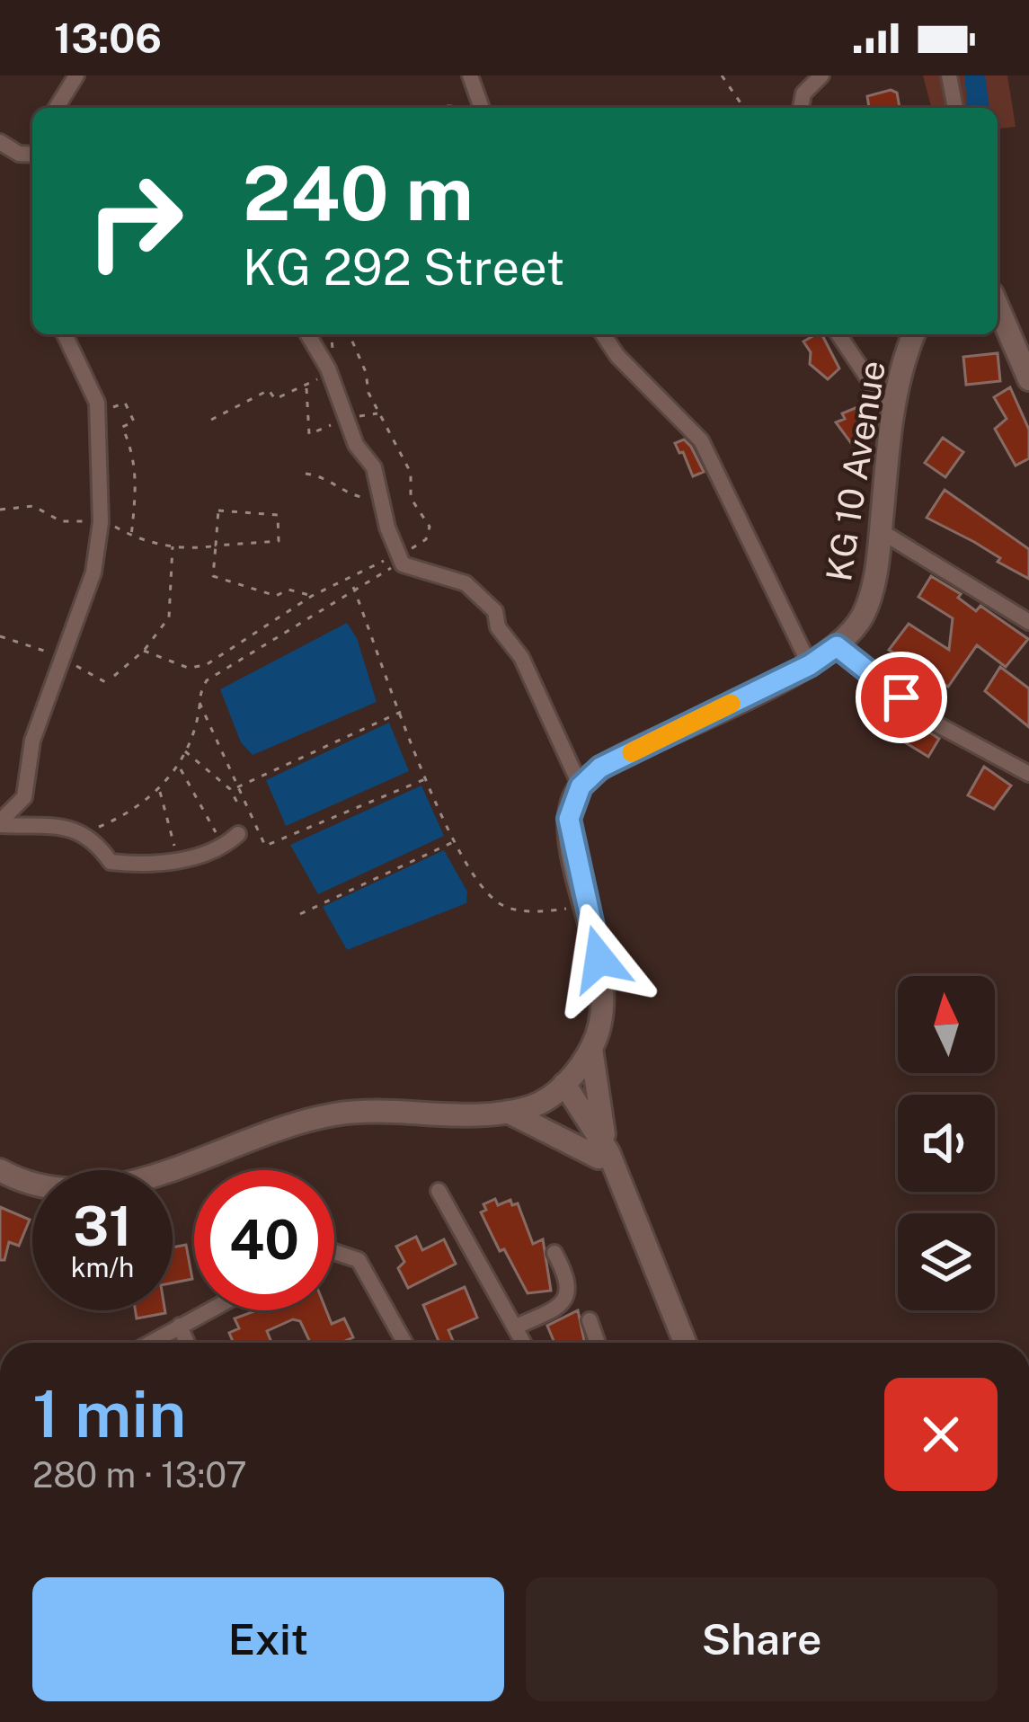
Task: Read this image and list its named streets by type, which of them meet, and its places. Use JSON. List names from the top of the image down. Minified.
{"streets":{"street":["KG 10 Avenue"]},"north":"top","page":{"status":"13:06","turn":["240 m","KG 292 Street"],"speed":"31 km/h","limit":"40","heading":["1 min","280 m · 13:07"],"buttons":["Exit","Share"]}}
